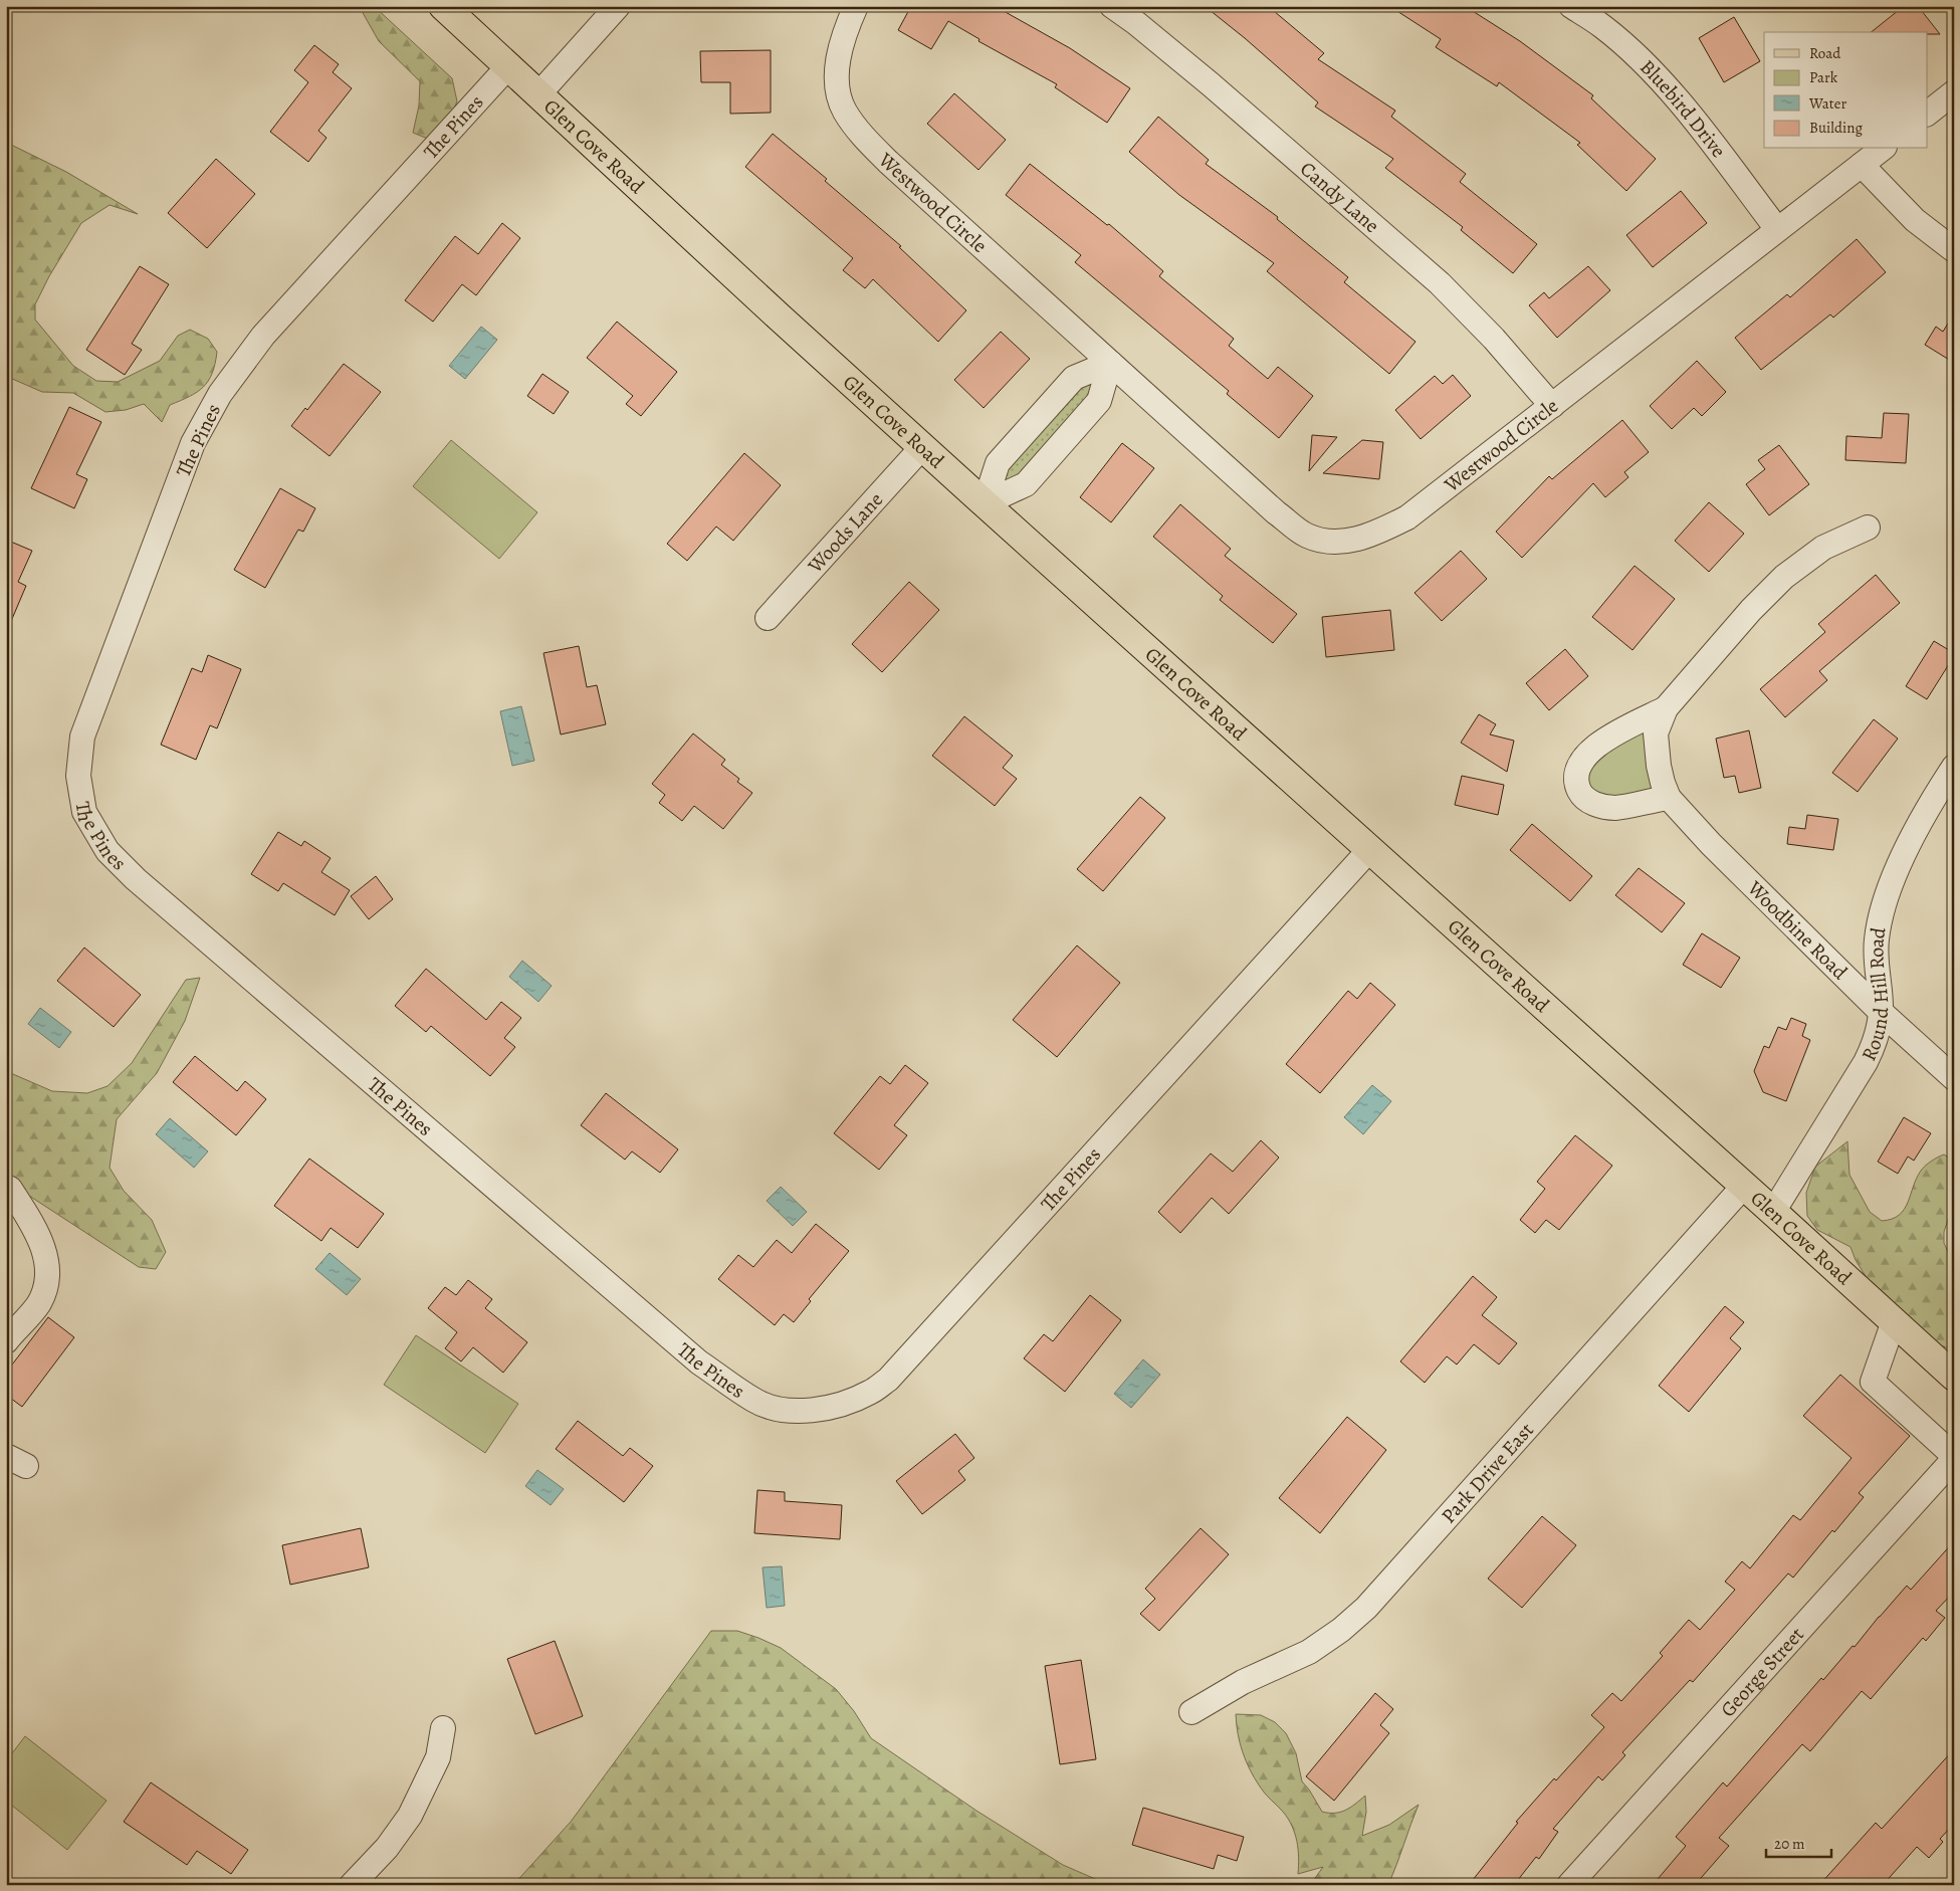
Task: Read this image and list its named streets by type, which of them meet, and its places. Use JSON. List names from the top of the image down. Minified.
{"streets":{"main road":["Glen Cove Road"],"street":["Bluebird Drive","The Pines","Candy Lane","Westwood Circle","Woods Lane","Woodbine Road","Round Hill Road","Park Drive East","George Street"]},"crossings":[["Bluebird Drive","Westwood Circle"],["The Pines","Glen Cove Road"],["Glen Cove Road","Woods Lane"],["Glen Cove Road","Round Hill Road"],["Glen Cove Road","Park Drive East"],["Candy Lane","Westwood Circle"],["Woodbine Road","Round Hill Road"]],"legend":["Road","Park","Water","Building"],"scale_bar":"20 m"}
